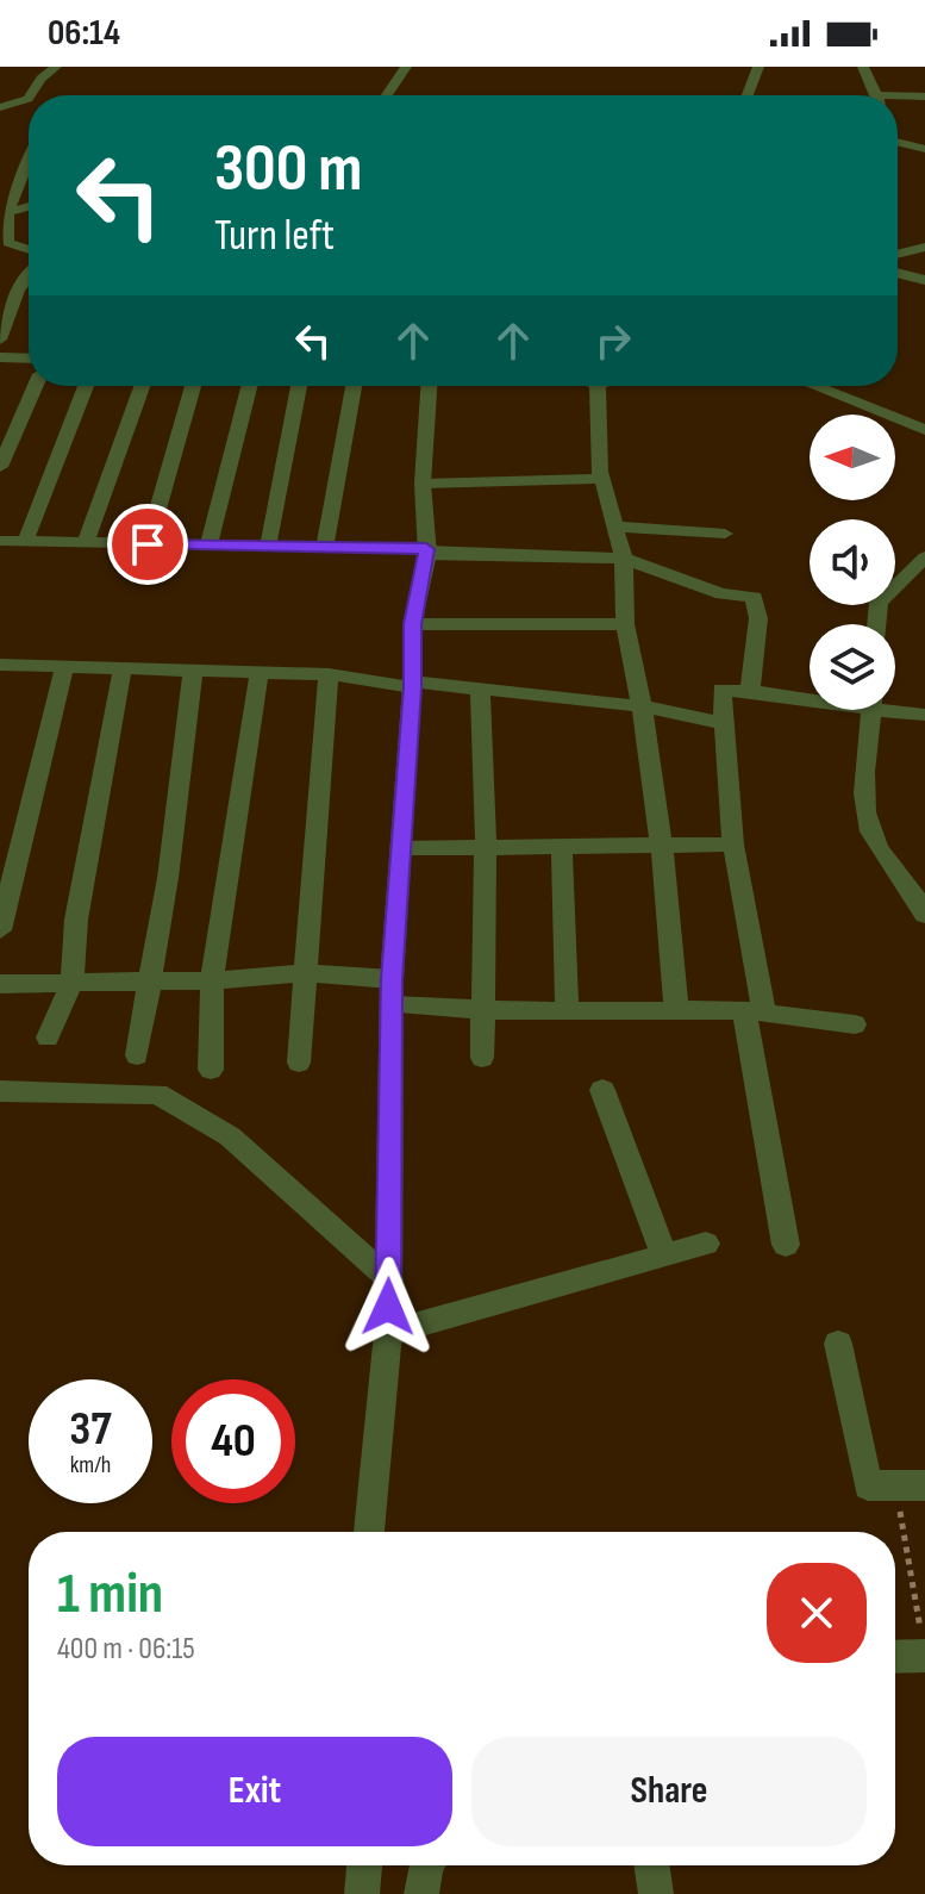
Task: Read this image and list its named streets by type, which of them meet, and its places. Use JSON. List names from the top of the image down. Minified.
{"north":"left","page":{"status":"06:14","turn":["300 m","Turn left"],"speed":"37 km/h","limit":"40","heading":["1 min","400 m · 06:15"],"buttons":["Exit","Share"]}}
